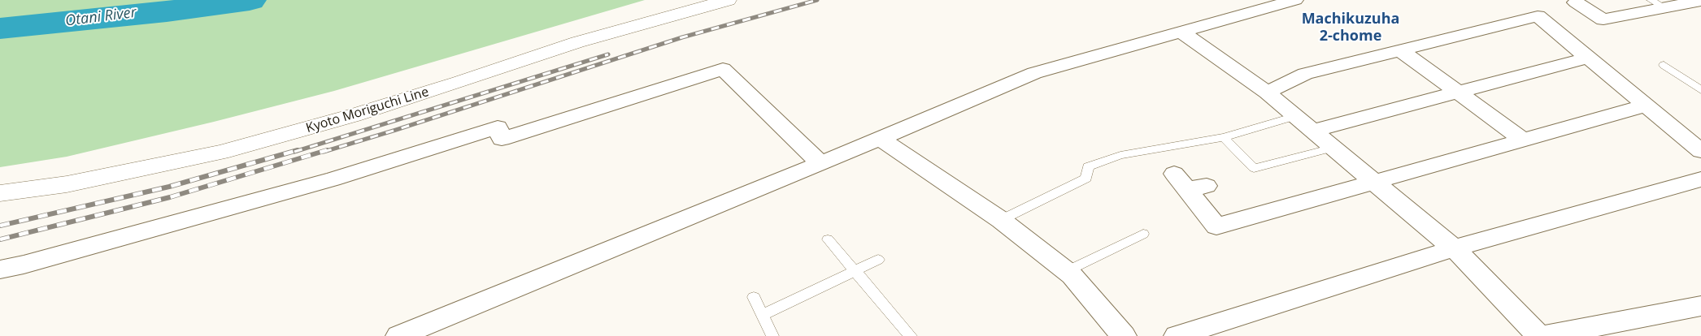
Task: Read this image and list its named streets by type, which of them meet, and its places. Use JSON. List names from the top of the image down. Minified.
{"streets":{"main road":["Kyoto Moriguchi Line"]},"districts":["Machikuzuha 2-chome"],"water":["Otani River"]}
